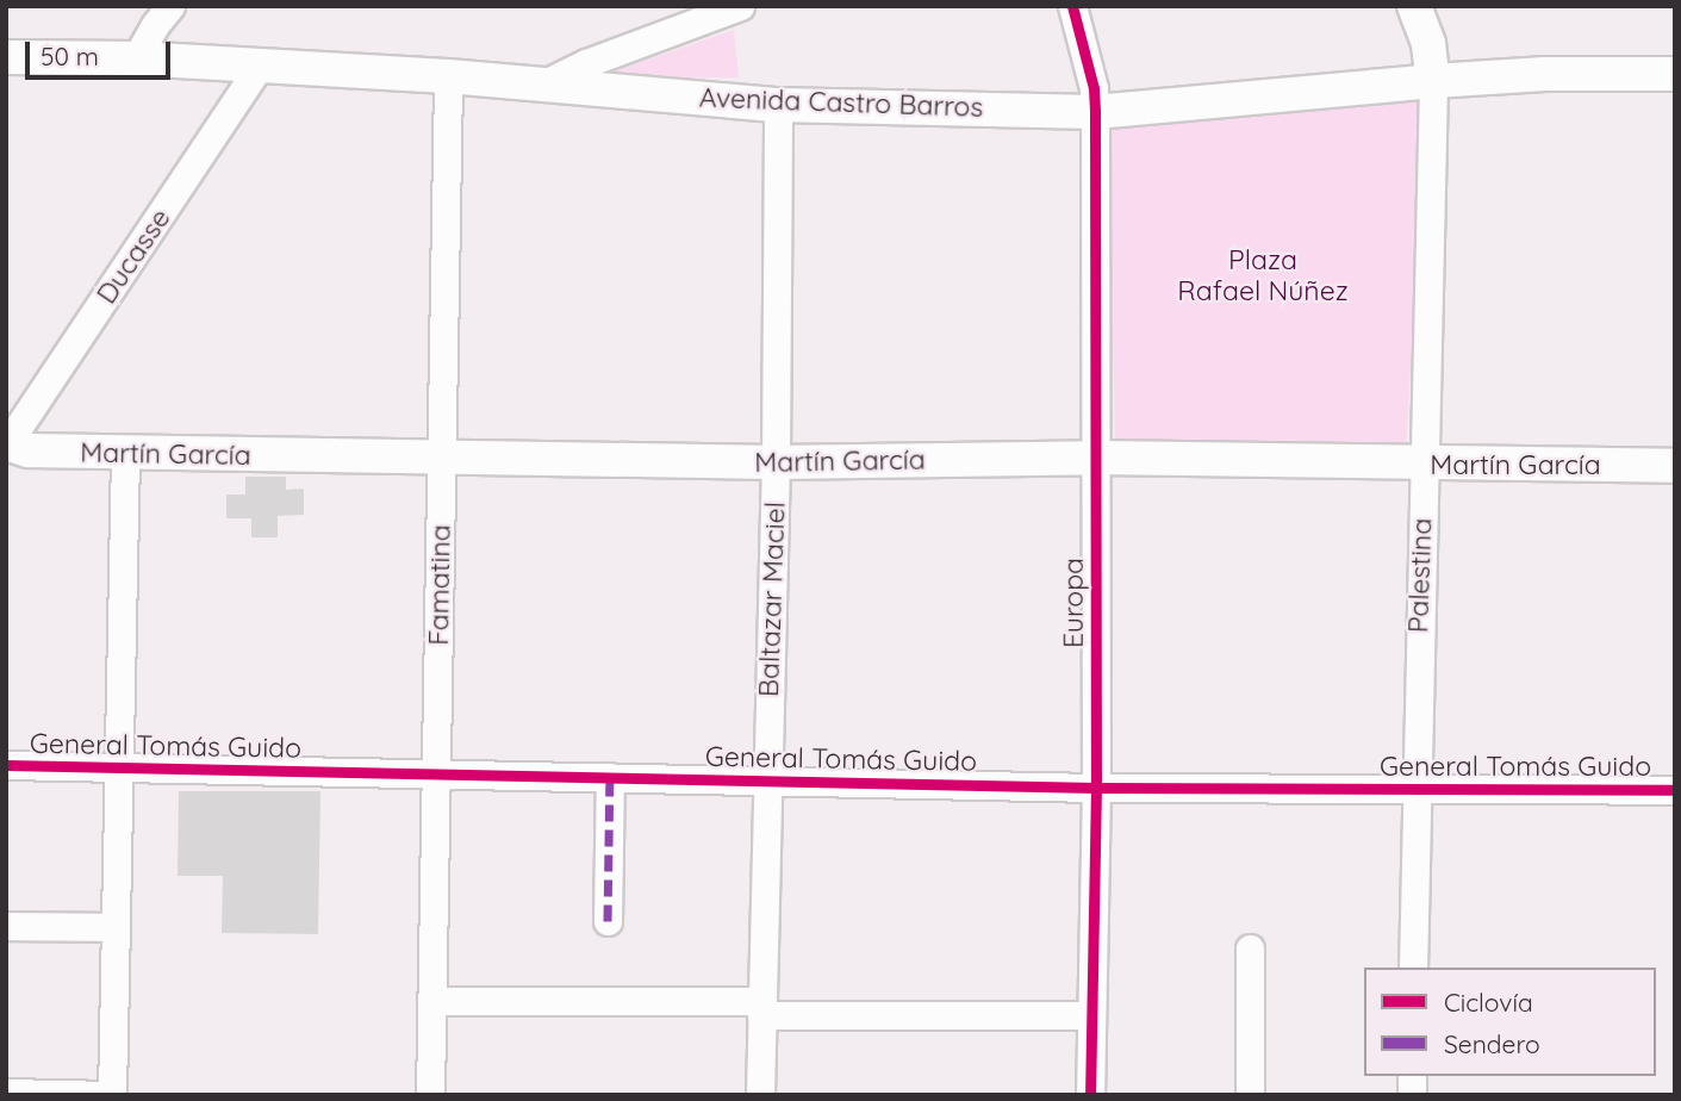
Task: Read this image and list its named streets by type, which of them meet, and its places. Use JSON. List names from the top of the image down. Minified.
{"streets":{"main road":["Avenida Castro Barros","Martín García"],"street":["Ducasse","Palestina","Famatina","Baltazar Maciel","Europa","General Tomás Guido"]},"crossings":[["Avenida Castro Barros","Ducasse"],["Avenida Castro Barros","Palestina"],["Avenida Castro Barros","Famatina"],["Avenida Castro Barros","Baltazar Maciel"],["Avenida Castro Barros","Europa"],["Ducasse","Martín García"],["Martín García","Palestina"],["Martín García","Famatina"],["Martín García","Baltazar Maciel"],["Martín García","Europa"],["Palestina","General Tomás Guido"],["Famatina","General Tomás Guido"],["Baltazar Maciel","General Tomás Guido"],["Europa","General Tomás Guido"]],"parks":["Plaza Rafael Núñez"],"legend":["Ciclovía","Sendero"],"scale_bar":"50 m"}
